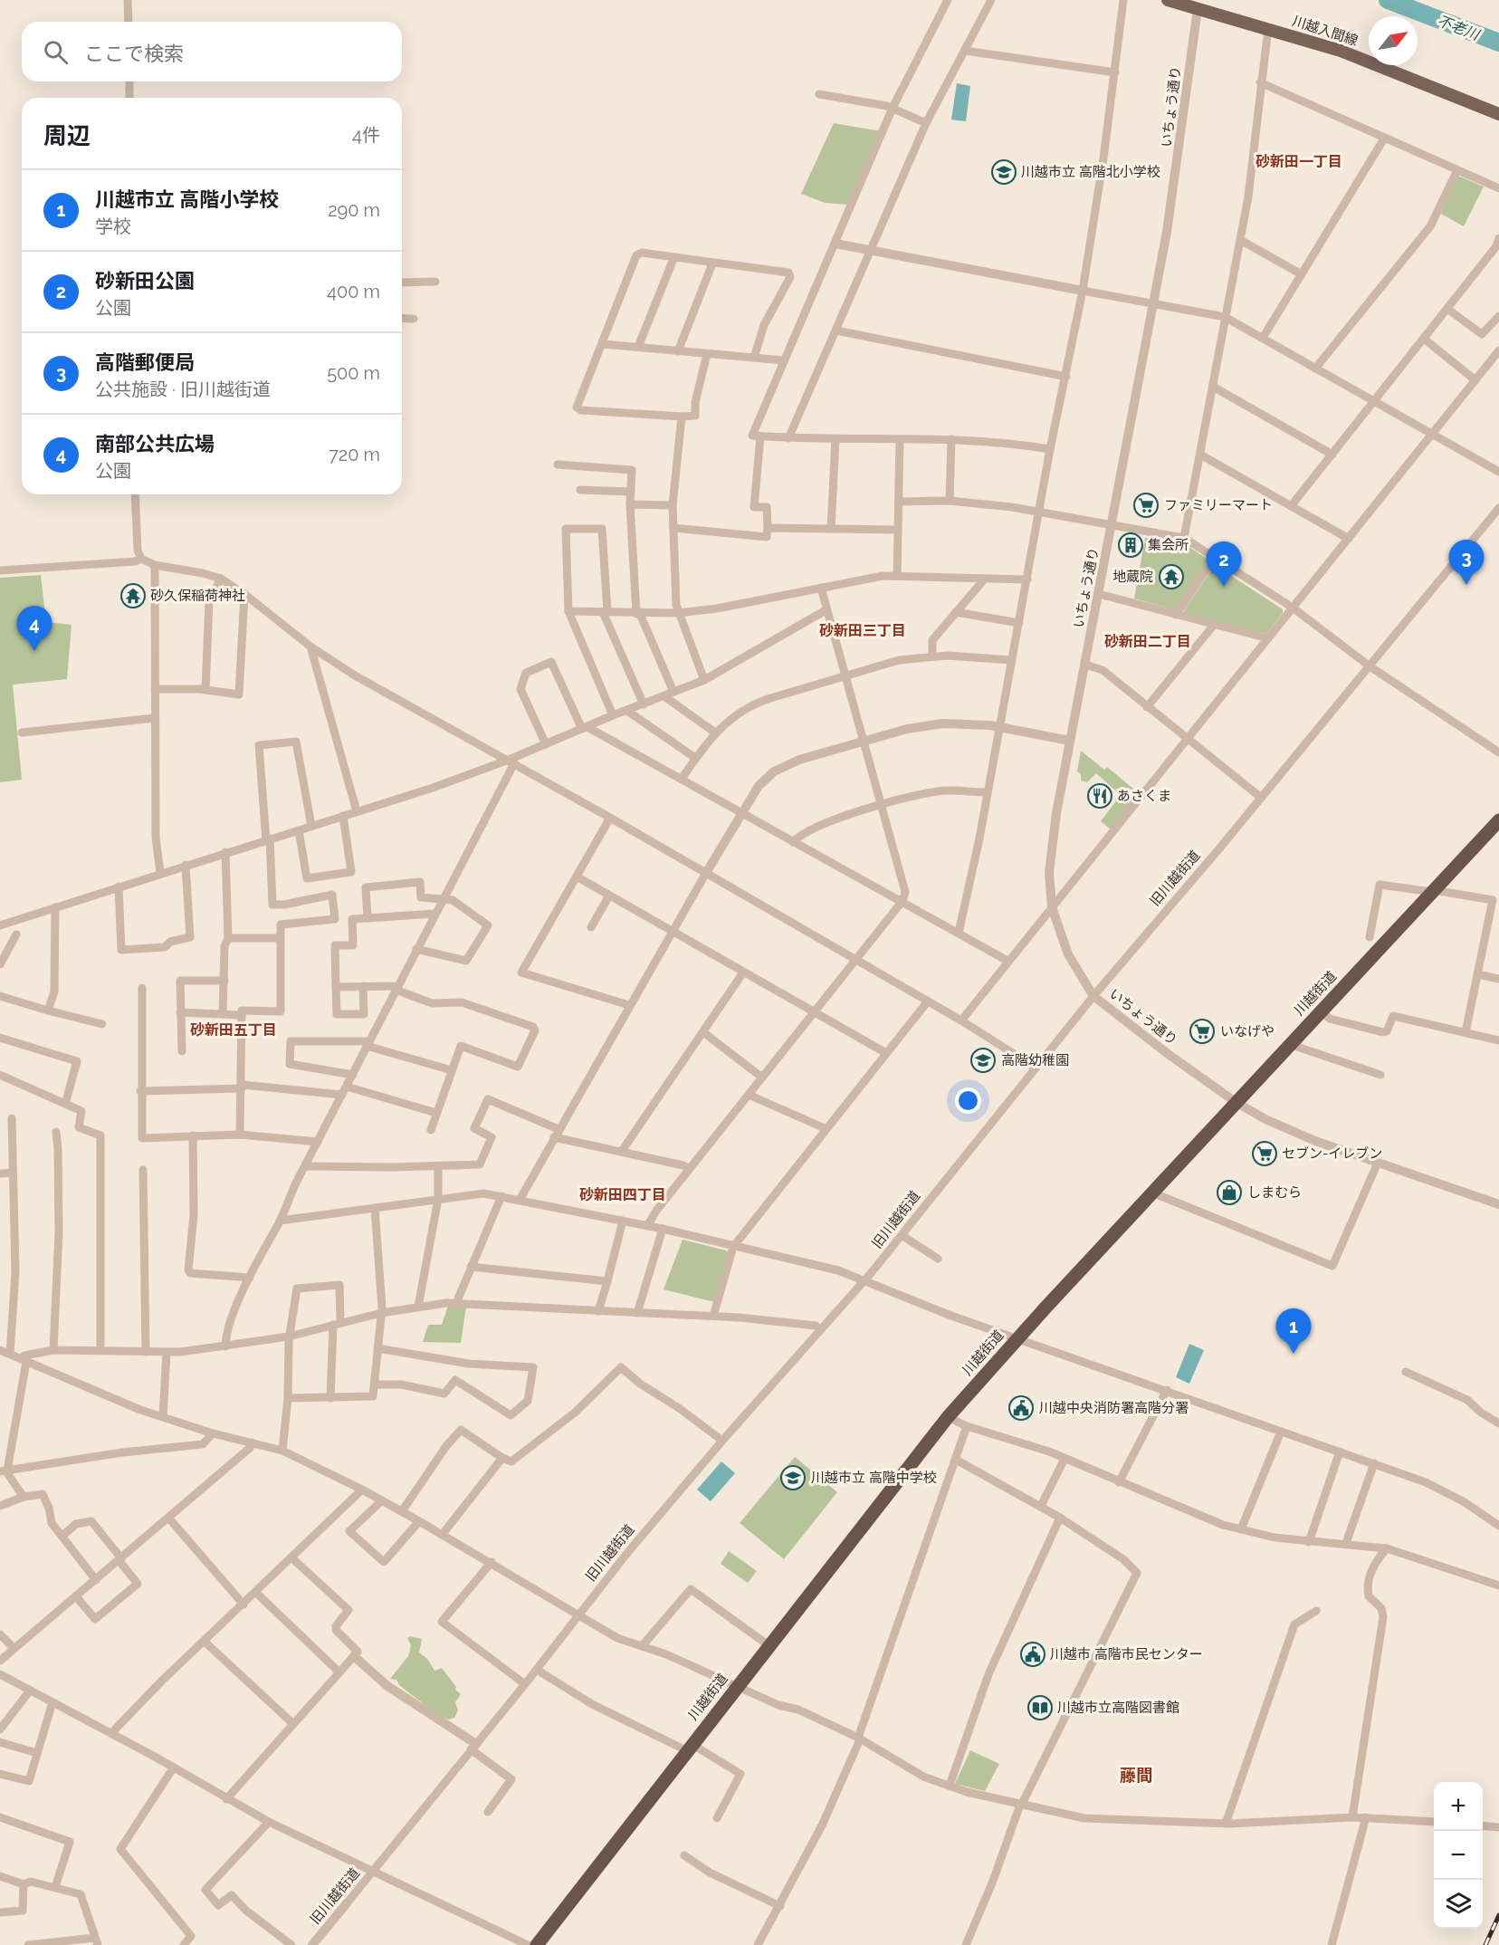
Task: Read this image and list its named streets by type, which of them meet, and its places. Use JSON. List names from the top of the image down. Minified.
{"streets":{"highway":["川越街道"],"main road":["川越入間線"],"street":["いちょう通り","旧川越街道"]},"crossings":[["川越入間線","いちょう通り"],["いちょう通り","旧川越街道"],["いちょう通り","川越街道"]],"districts":["砂新田一丁目","砂新田三丁目","砂新田二丁目","砂新田五丁目","砂新田四丁目","藤間"],"water":["不老川"],"places":{"school or university":["川越市立 高階北小学校","高階幼稚園","川越市立 高階中学校"],"supermarket":["ファミリーマート","いなげや","セブン-イレブン"],"building":["集会所"],"temple":["地蔵院","砂久保稲荷神社"],"restaurant":["あさくま"],"shop":["しまむら"],"public building":["川越中央消防署高階分署","川越市 高階市民センター"],"library":["川越市立高階図書館"]},"north":"top right","page":{"search":"ここで検索","heading":["周辺","4件"],"list":[{"mark":"1","name":"川越市立 高階小学校","note":"学校","value":"290 m"},{"mark":"2","name":"砂新田公園","note":"公園","value":"400 m"},{"mark":"3","name":"高階郵便局","note":"公共施設 · 旧川越街道","value":"500 m"},{"mark":"4","name":"南部公共広場","note":"公園","value":"720 m"}],"pins":["3","2","4","1"],"map_buttons":["+","−"]}}
